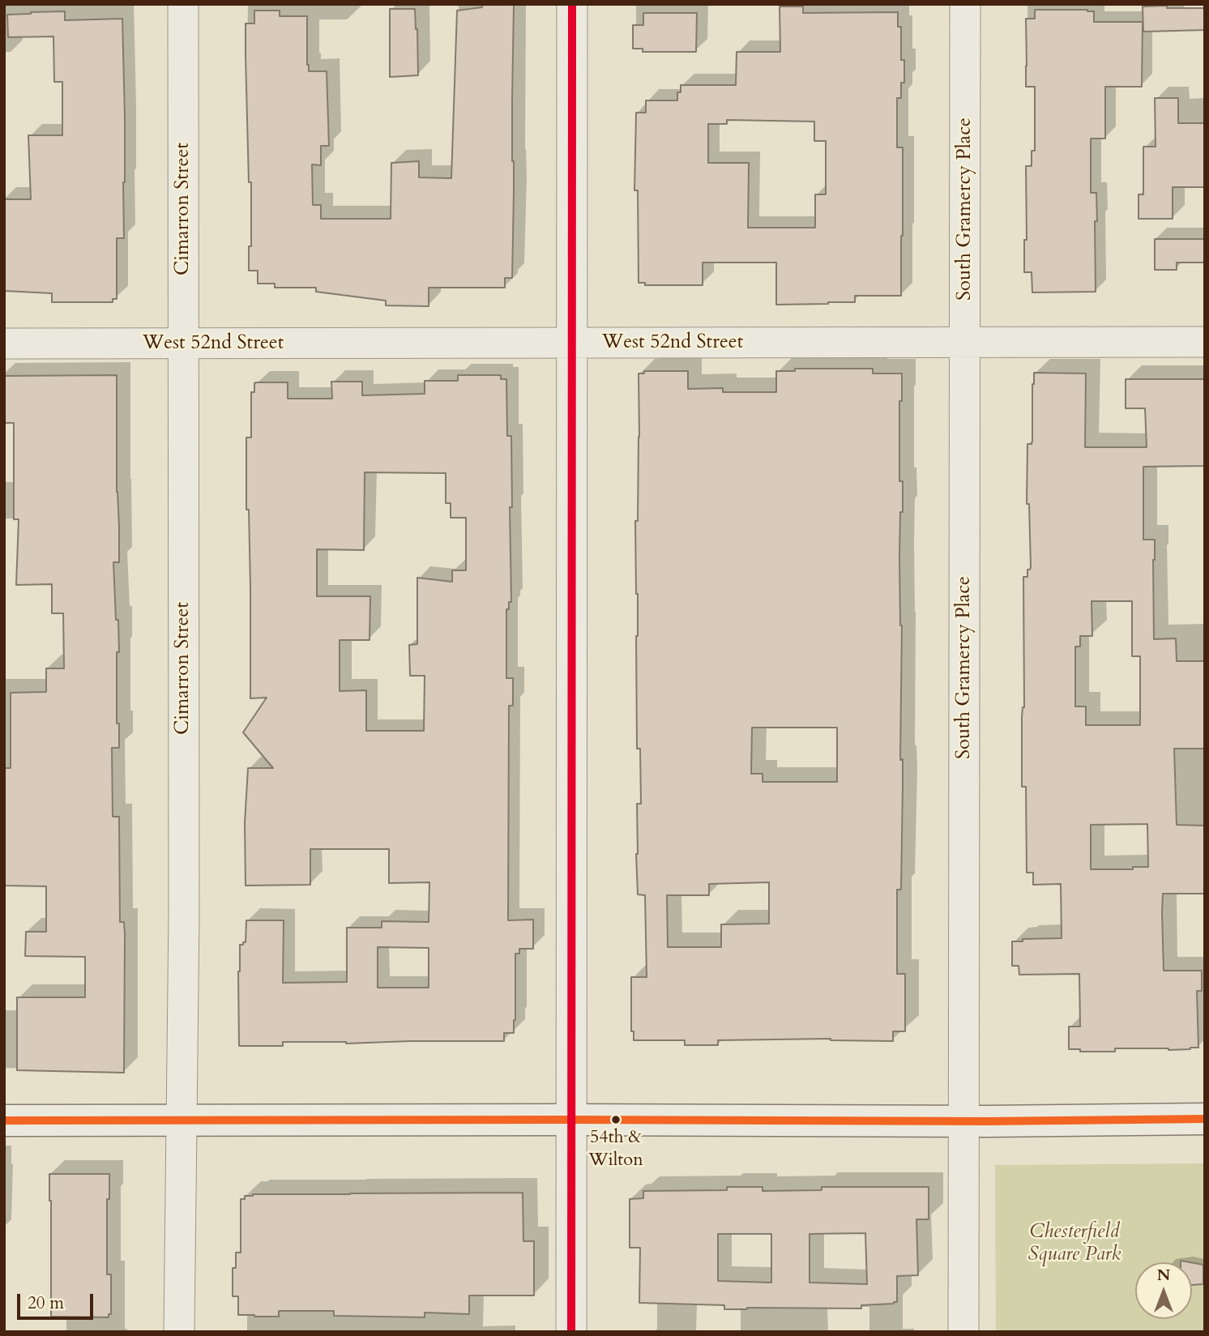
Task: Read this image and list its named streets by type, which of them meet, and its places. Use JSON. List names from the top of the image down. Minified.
{"streets":{"street":["Cimarron Street","South Gramercy Place","West 52nd Street"]},"crossings":[["Cimarron Street","West 52nd Street"],["South Gramercy Place","West 52nd Street"]],"parks":["Chesterfield Square Park"],"places":["54th & Wilton"],"scale_bar":"20 m","north":"top"}
